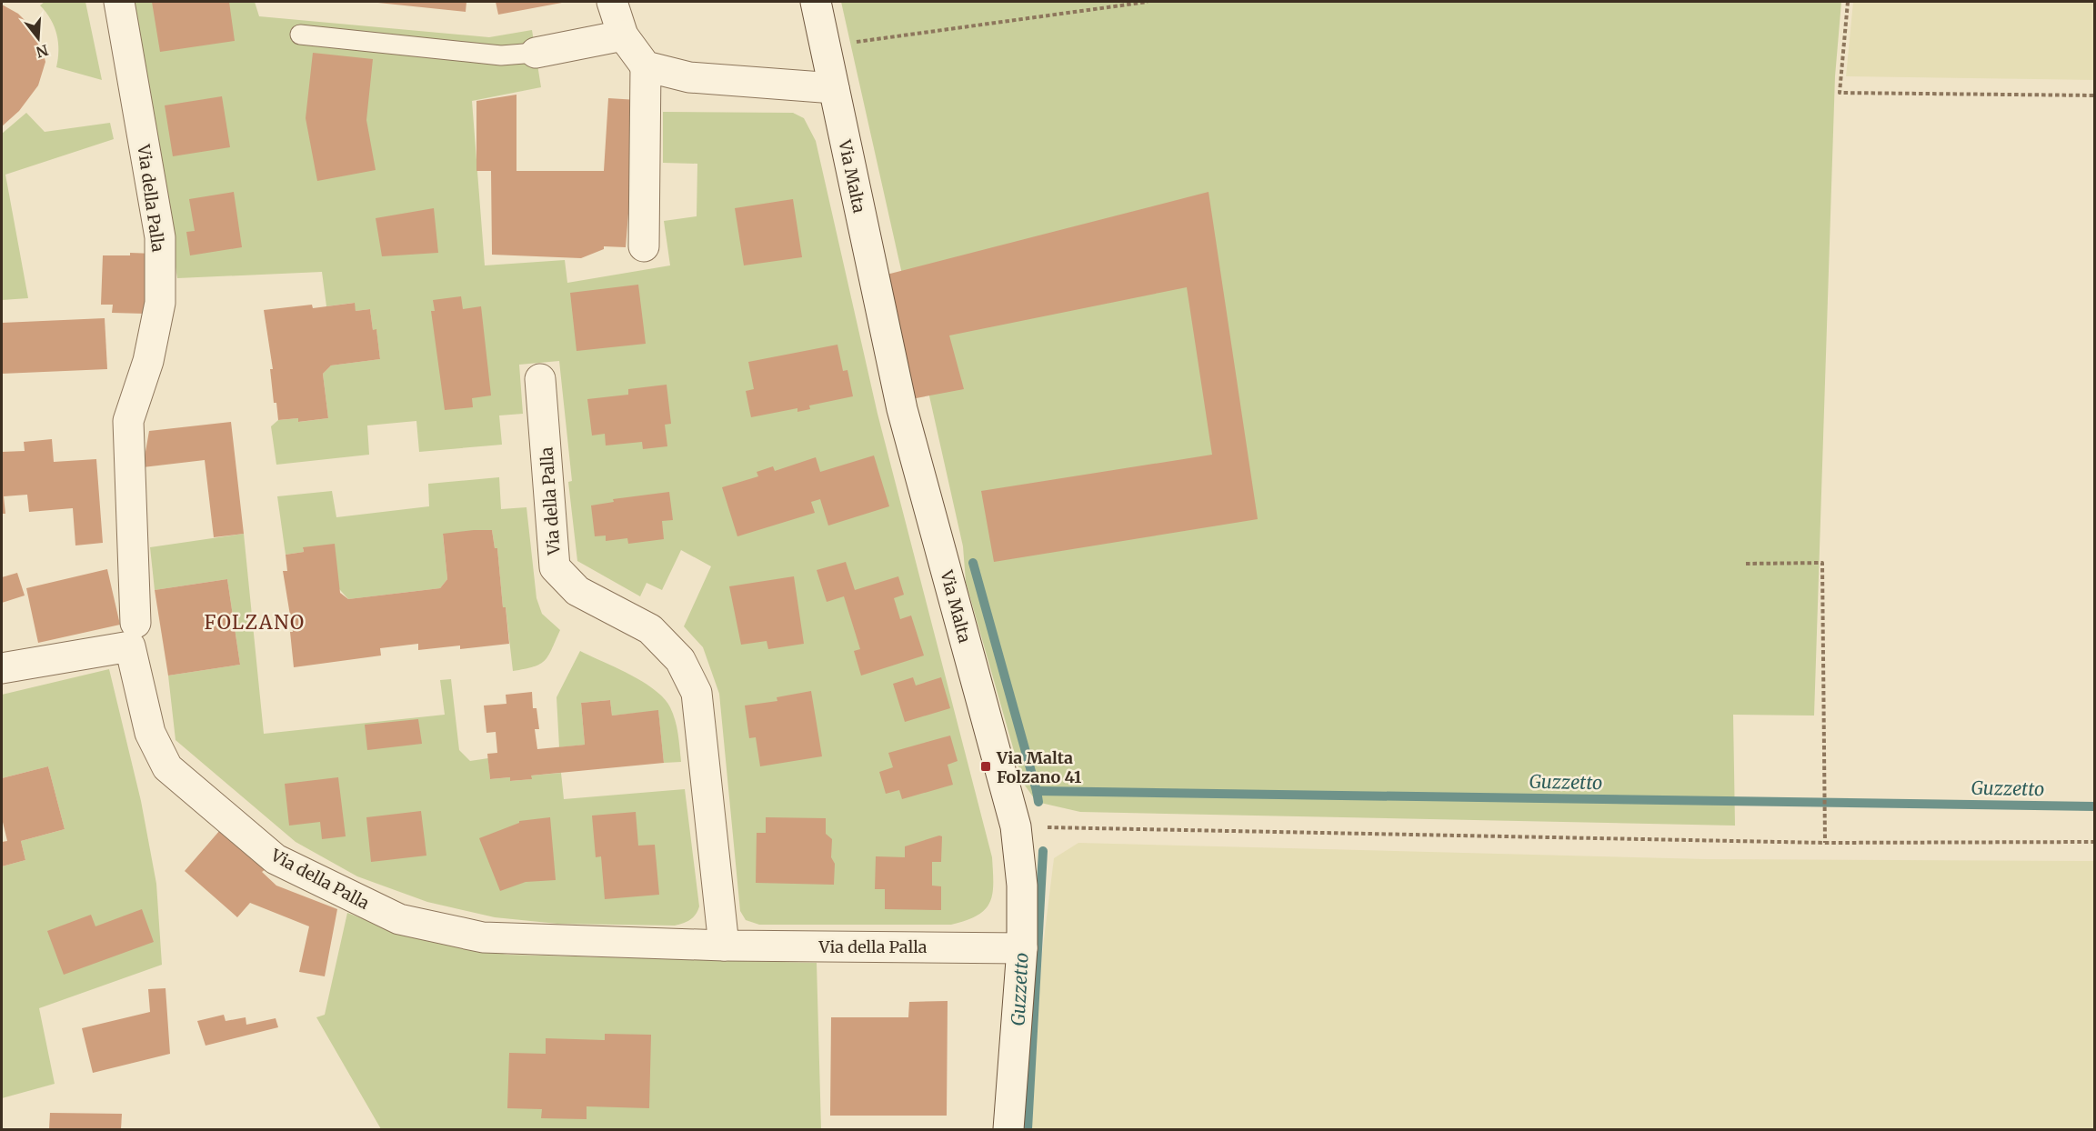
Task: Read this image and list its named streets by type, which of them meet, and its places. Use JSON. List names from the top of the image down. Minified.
{"streets":{"street":["Via Malta","Via della Palla"]},"crossings":[["Via Malta","Via della Palla"]],"districts":["FOLZANO"],"water":["Guzzetto"],"places":{"transit":["Via Malta Folzano 41"]},"north":"bottom"}
